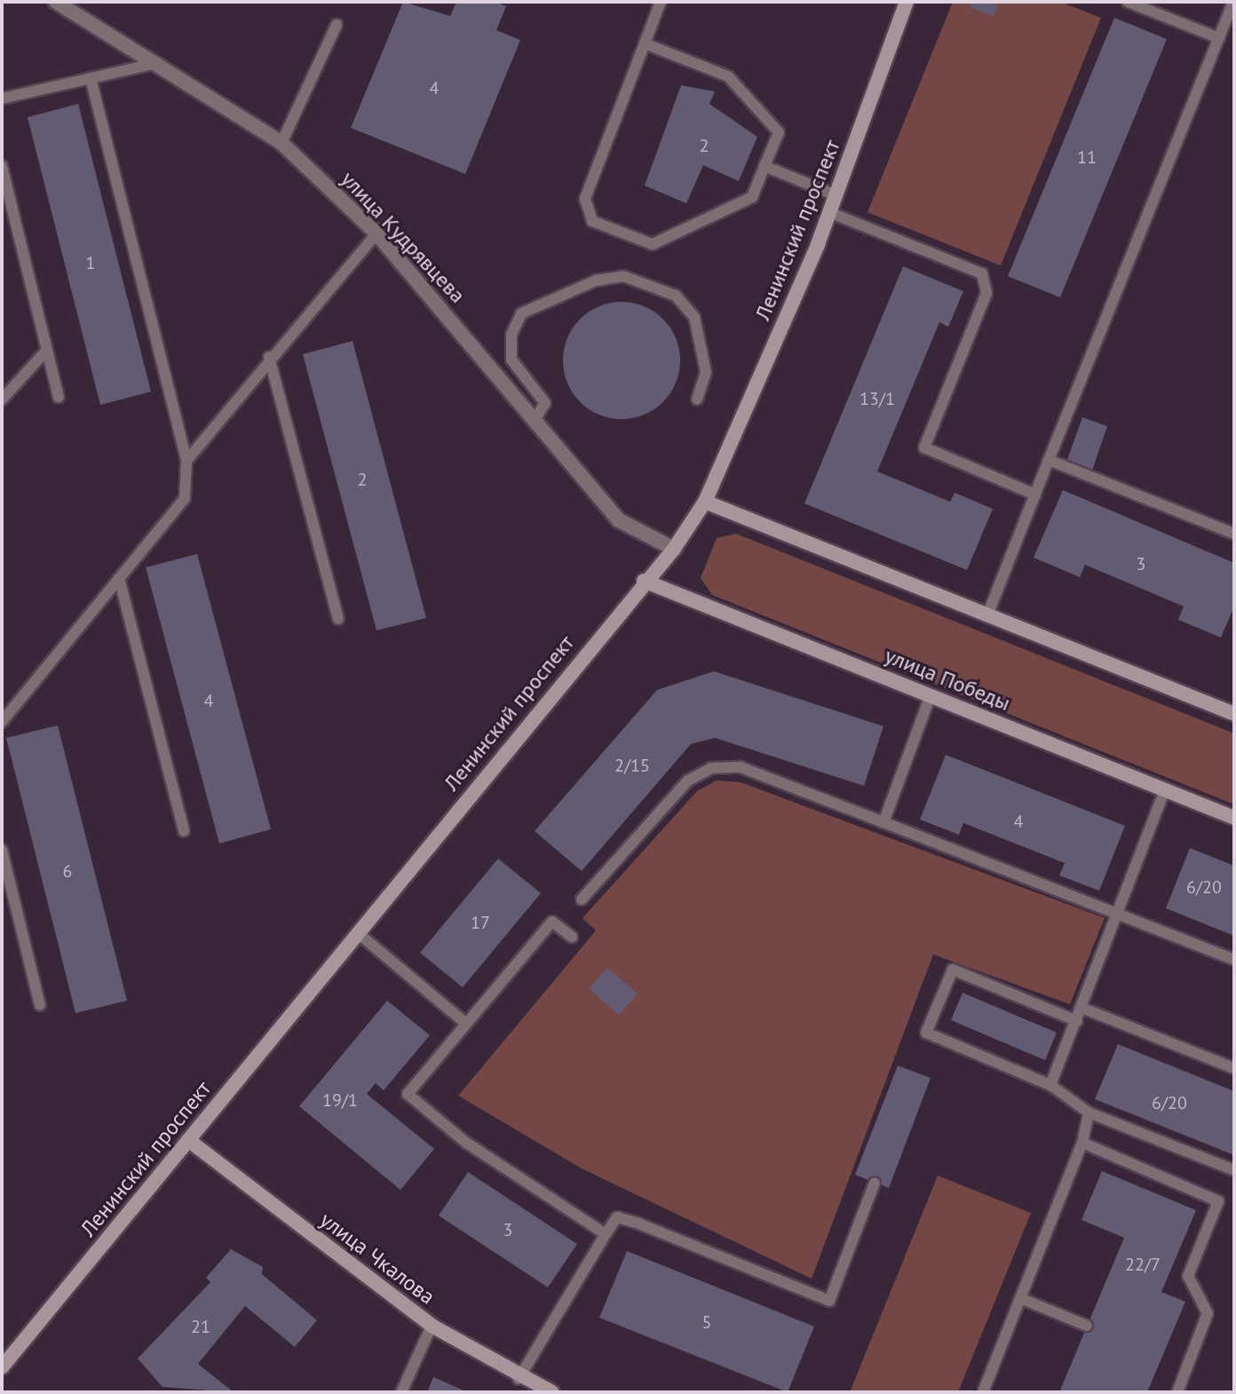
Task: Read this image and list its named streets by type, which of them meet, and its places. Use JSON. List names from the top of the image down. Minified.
{"streets":{"main road":["Ленинский проспект","улица Победы","улица Чкалова"],"street":["улица Кудрявцева"]},"crossings":[["Ленинский проспект","улица Кудрявцева"],["Ленинский проспект","улица Победы"],["Ленинский проспект","улица Чкалова"]],"house_numbers":["4","2","11","1","13/1","2","3","4","2/15","4","6","6/20","17","19/1","6/20","3","22/7","5","21"]}
